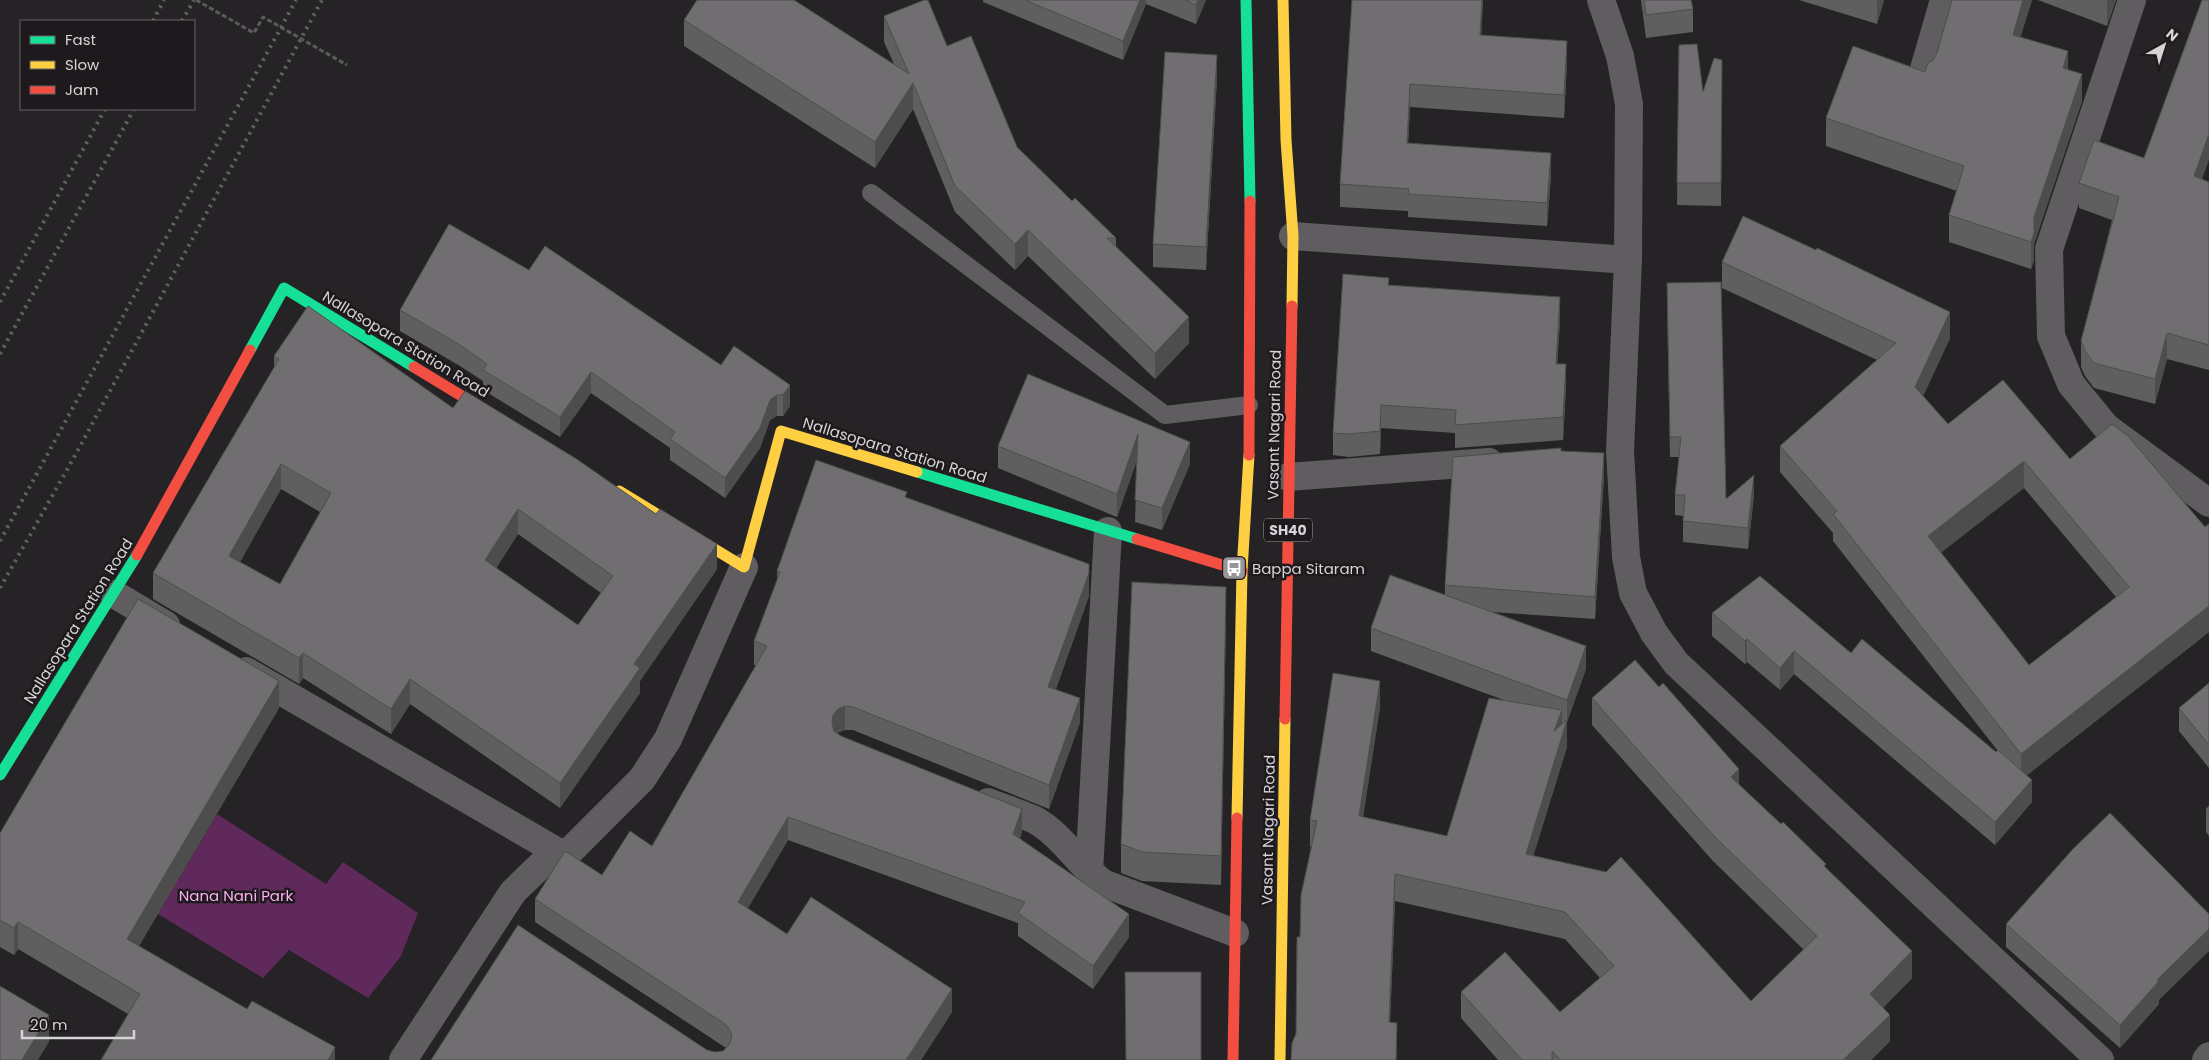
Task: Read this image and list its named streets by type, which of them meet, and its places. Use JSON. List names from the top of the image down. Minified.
{"streets":{"main road":["Nallasopara Station Road","Vasant Nagari Road","SH40"]},"crossings":[["Nallasopara Station Road","Vasant Nagari Road"]],"parks":["Nana Nani Park"],"places":{"bus stop":["Bappa Sitaram"]},"legend":["Fast","Slow","Jam"],"scale_bar":"20 m","north":"top right"}
